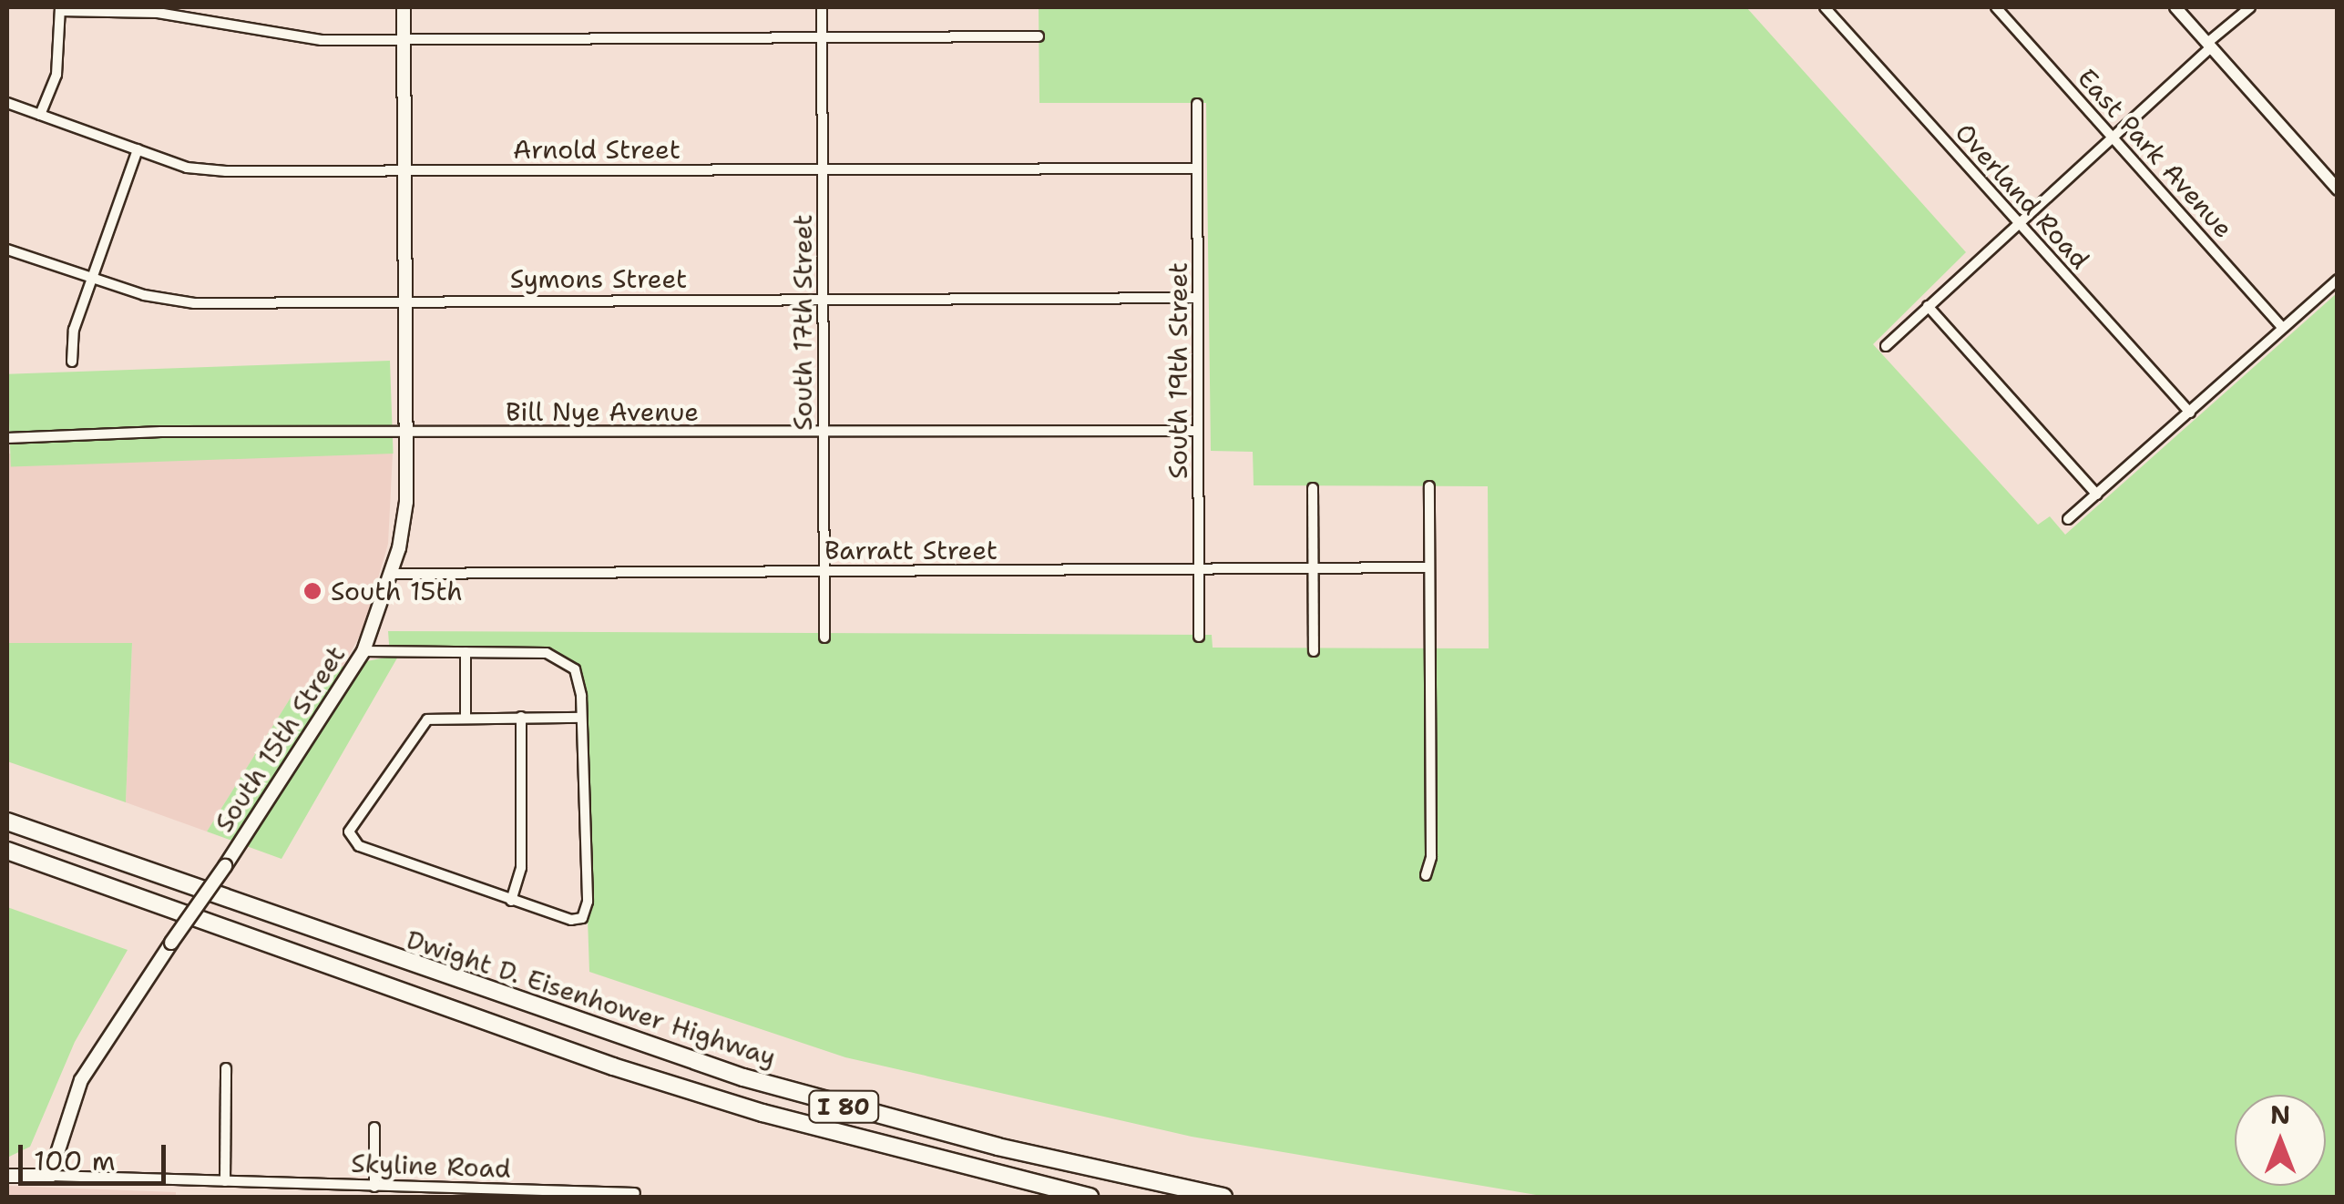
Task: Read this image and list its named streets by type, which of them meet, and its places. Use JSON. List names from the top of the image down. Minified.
{"streets":{"highway":["Dwight D. Eisenhower Highway","I 80"],"main road":["South 15th Street","Skyline Road"],"street":["Arnold Street","East Park Avenue","Overland Road","Symons Street","South 17th Street","South 19th Street","Bill Nye Avenue","Barratt Street"]},"crossings":[["Arnold Street","South 17th Street"],["Arnold Street","South 19th Street"],["Arnold Street","South 15th Street"],["Symons Street","South 17th Street"],["Symons Street","South 19th Street"],["Symons Street","South 15th Street"],["South 17th Street","Bill Nye Avenue"],["South 17th Street","Barratt Street"],["South 19th Street","Bill Nye Avenue"],["South 19th Street","Barratt Street"],["Bill Nye Avenue","South 15th Street"],["Barratt Street","South 15th Street"],["South 15th Street","Skyline Road"]],"places":["South 15th"],"scale_bar":"100 m","north":"top"}
